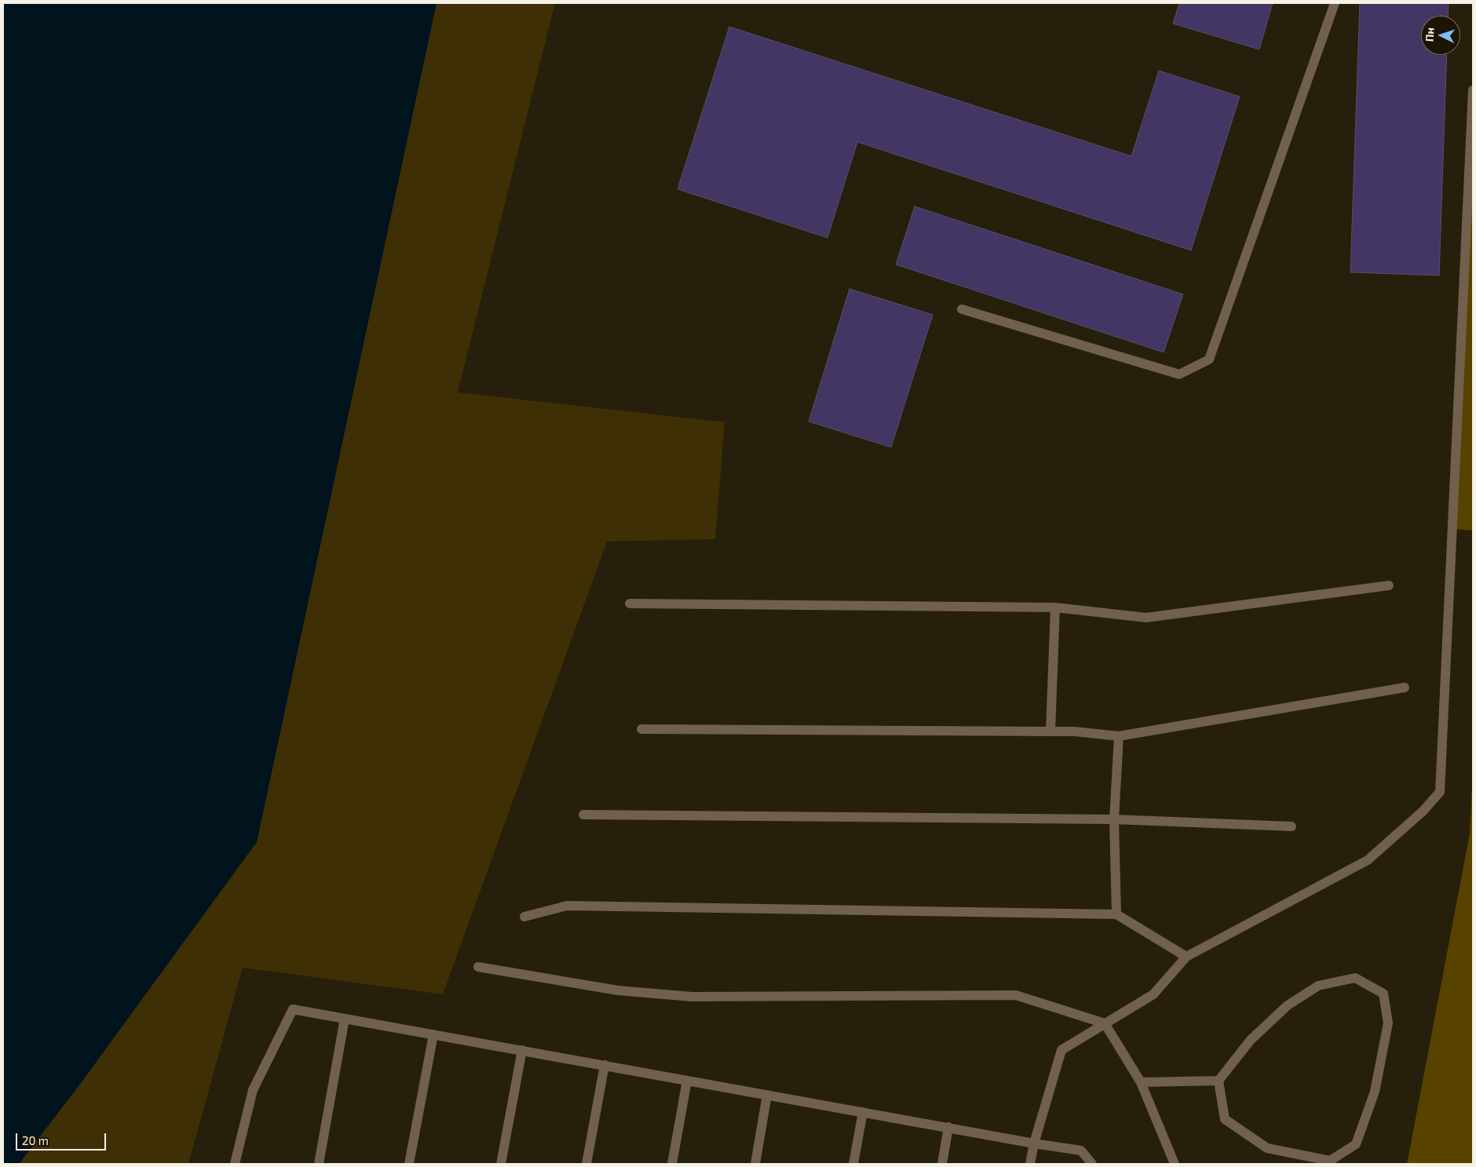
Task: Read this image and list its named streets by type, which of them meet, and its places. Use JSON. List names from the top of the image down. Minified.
{"scale_bar":"20 m","north":"left"}
